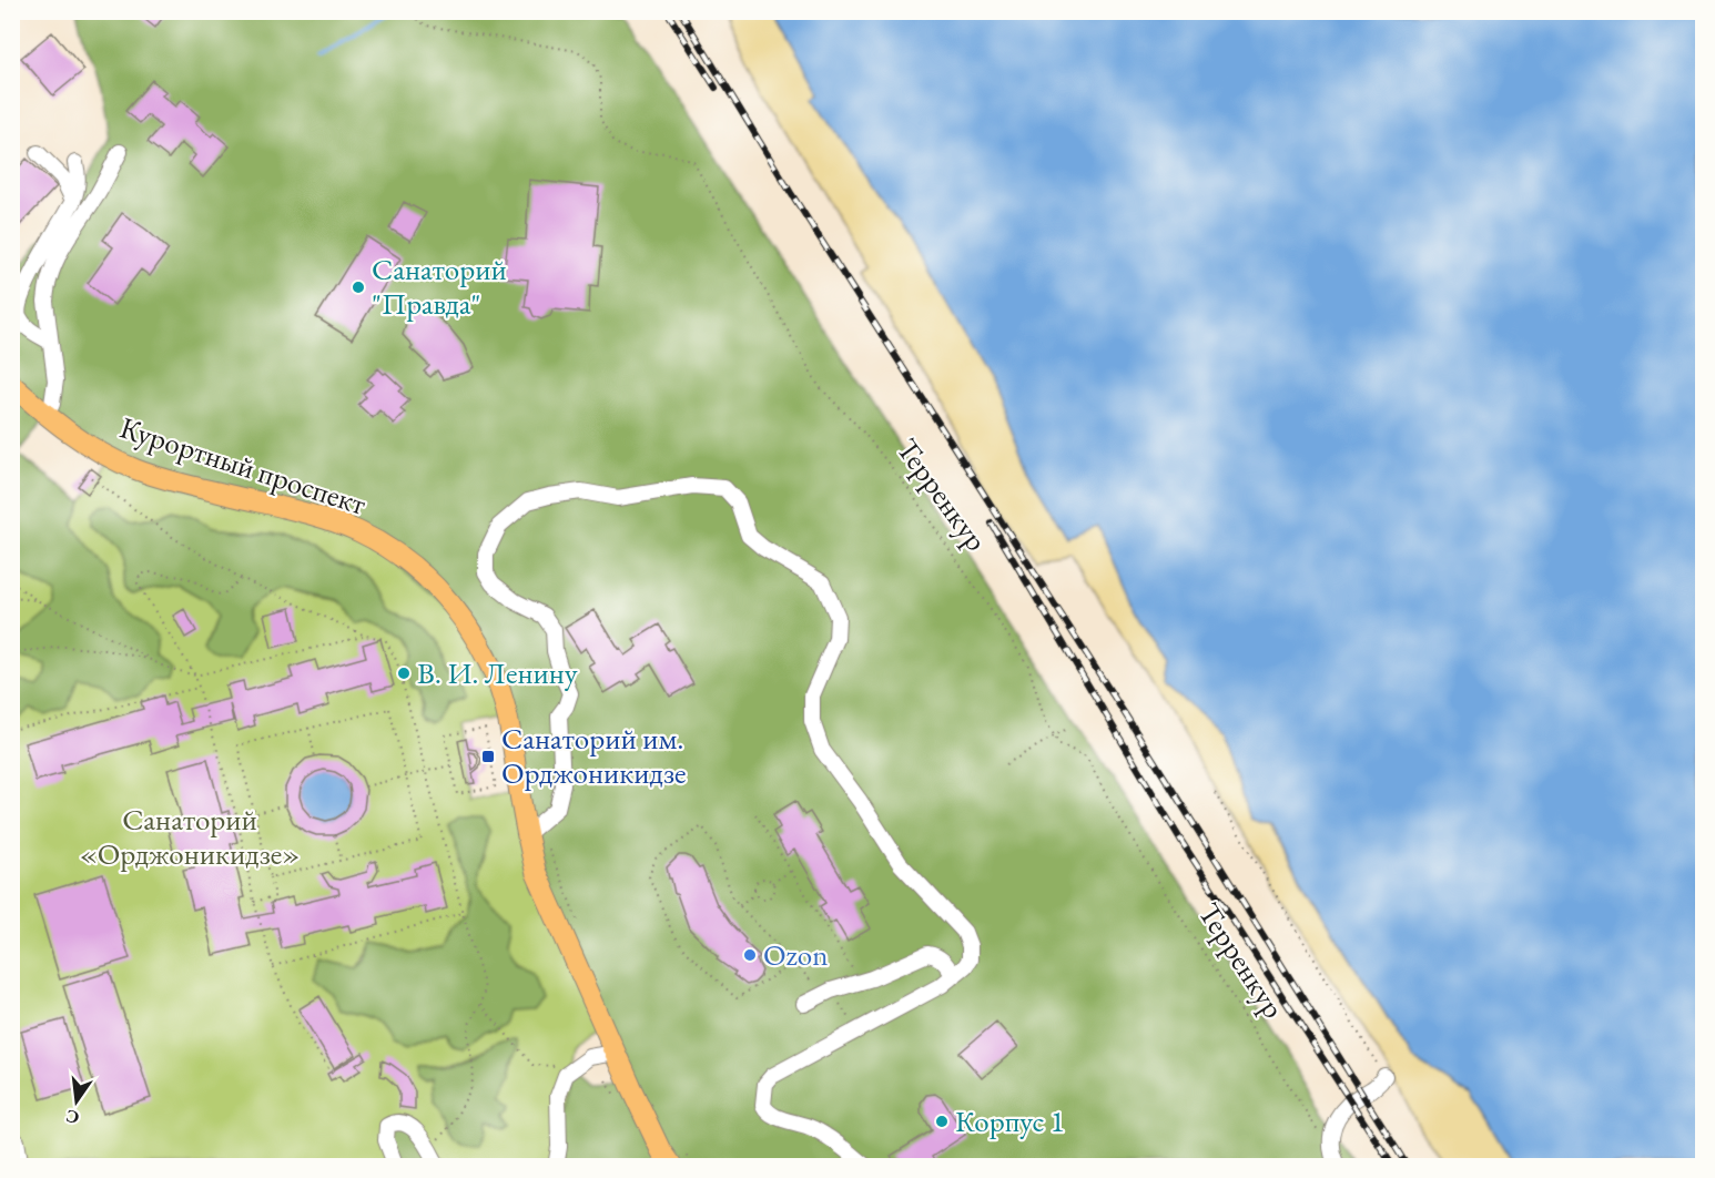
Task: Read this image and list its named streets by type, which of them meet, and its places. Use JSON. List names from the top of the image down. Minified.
{"streets":{"main road":["Курортный проспект"],"path":["Терренкур"]},"parks":["Санаторий «Орджоникидзе»"],"places":{"other":["Санаторий \"Правда\"","В. И. Ленину","Ozon","Корпус 1"],"transit":["Санаторий им. Орджоникидзе"]},"north":"bottom"}
